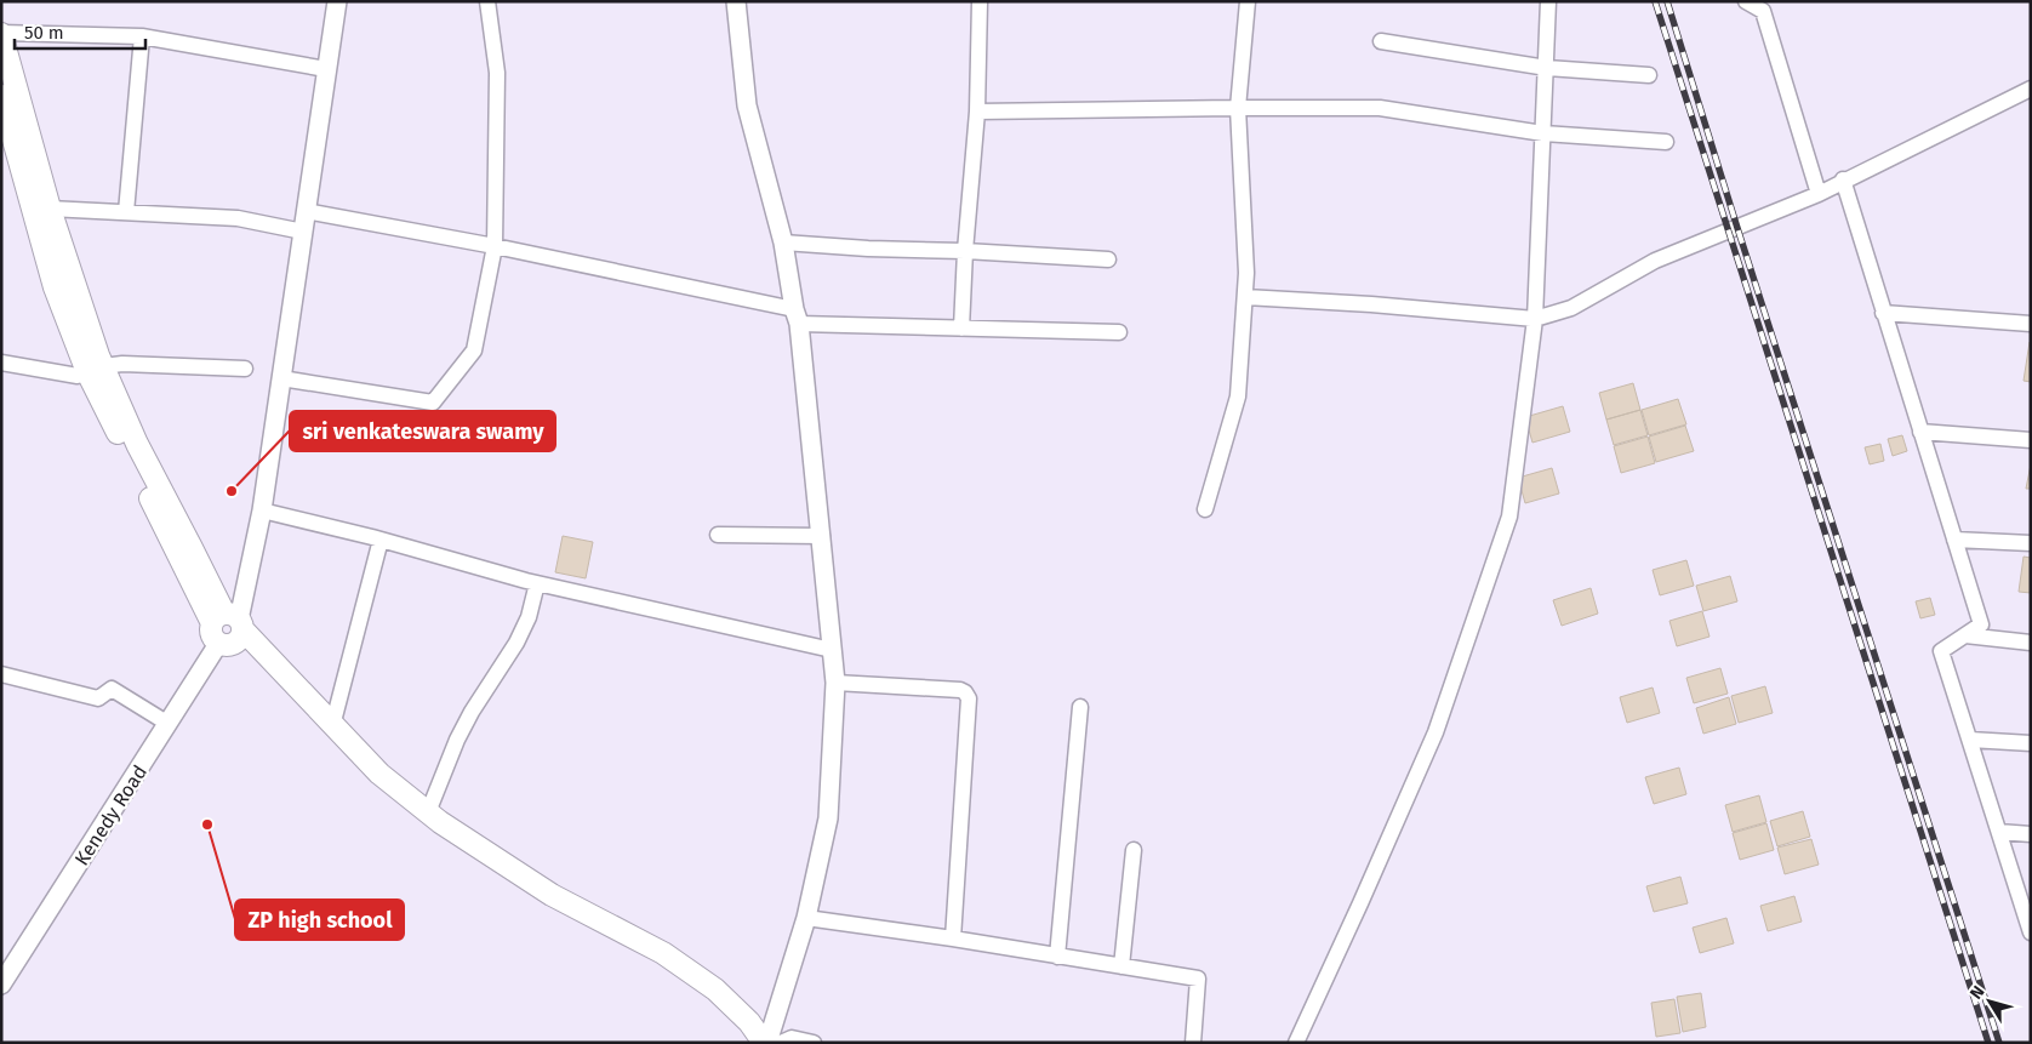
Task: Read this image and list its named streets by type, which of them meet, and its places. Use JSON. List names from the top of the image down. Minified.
{"streets":{"street":["Kenedy Road"]},"places":["sri venkateswara swamy","ZP high school"],"scale_bar":"50 m","north":"top left"}
